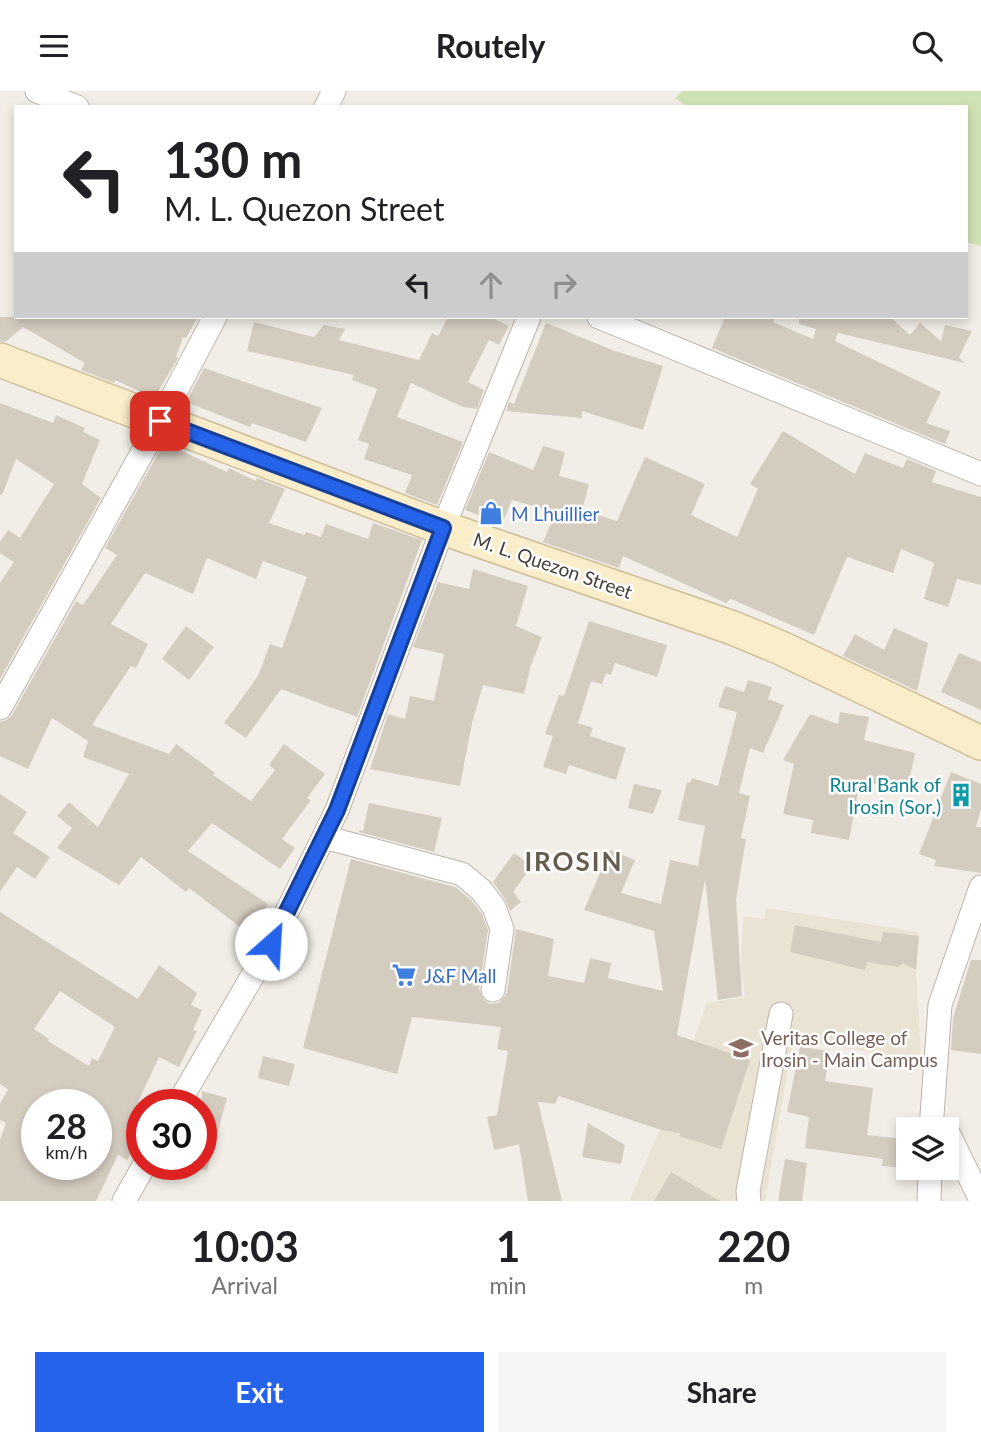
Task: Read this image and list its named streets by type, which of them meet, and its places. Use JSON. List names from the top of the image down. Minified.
{"streets":{"main road":["M. L. Quezon Street"]},"districts":["IROSIN"],"places":{"shop":["M Lhuillier"],"building":["Rural Bank of Irosin (Sor.)"],"supermarket":["J&F Mall"],"school or university":["Veritas College of Irosin - Main Campus"]},"page":{"header":"Routely","turn":["130 m","M. L. Quezon Street"],"speed":"28 km/h","limit":"30","eta":["10:03","Arrival","1","min","220","m"],"buttons":["Exit","Share"]}}
